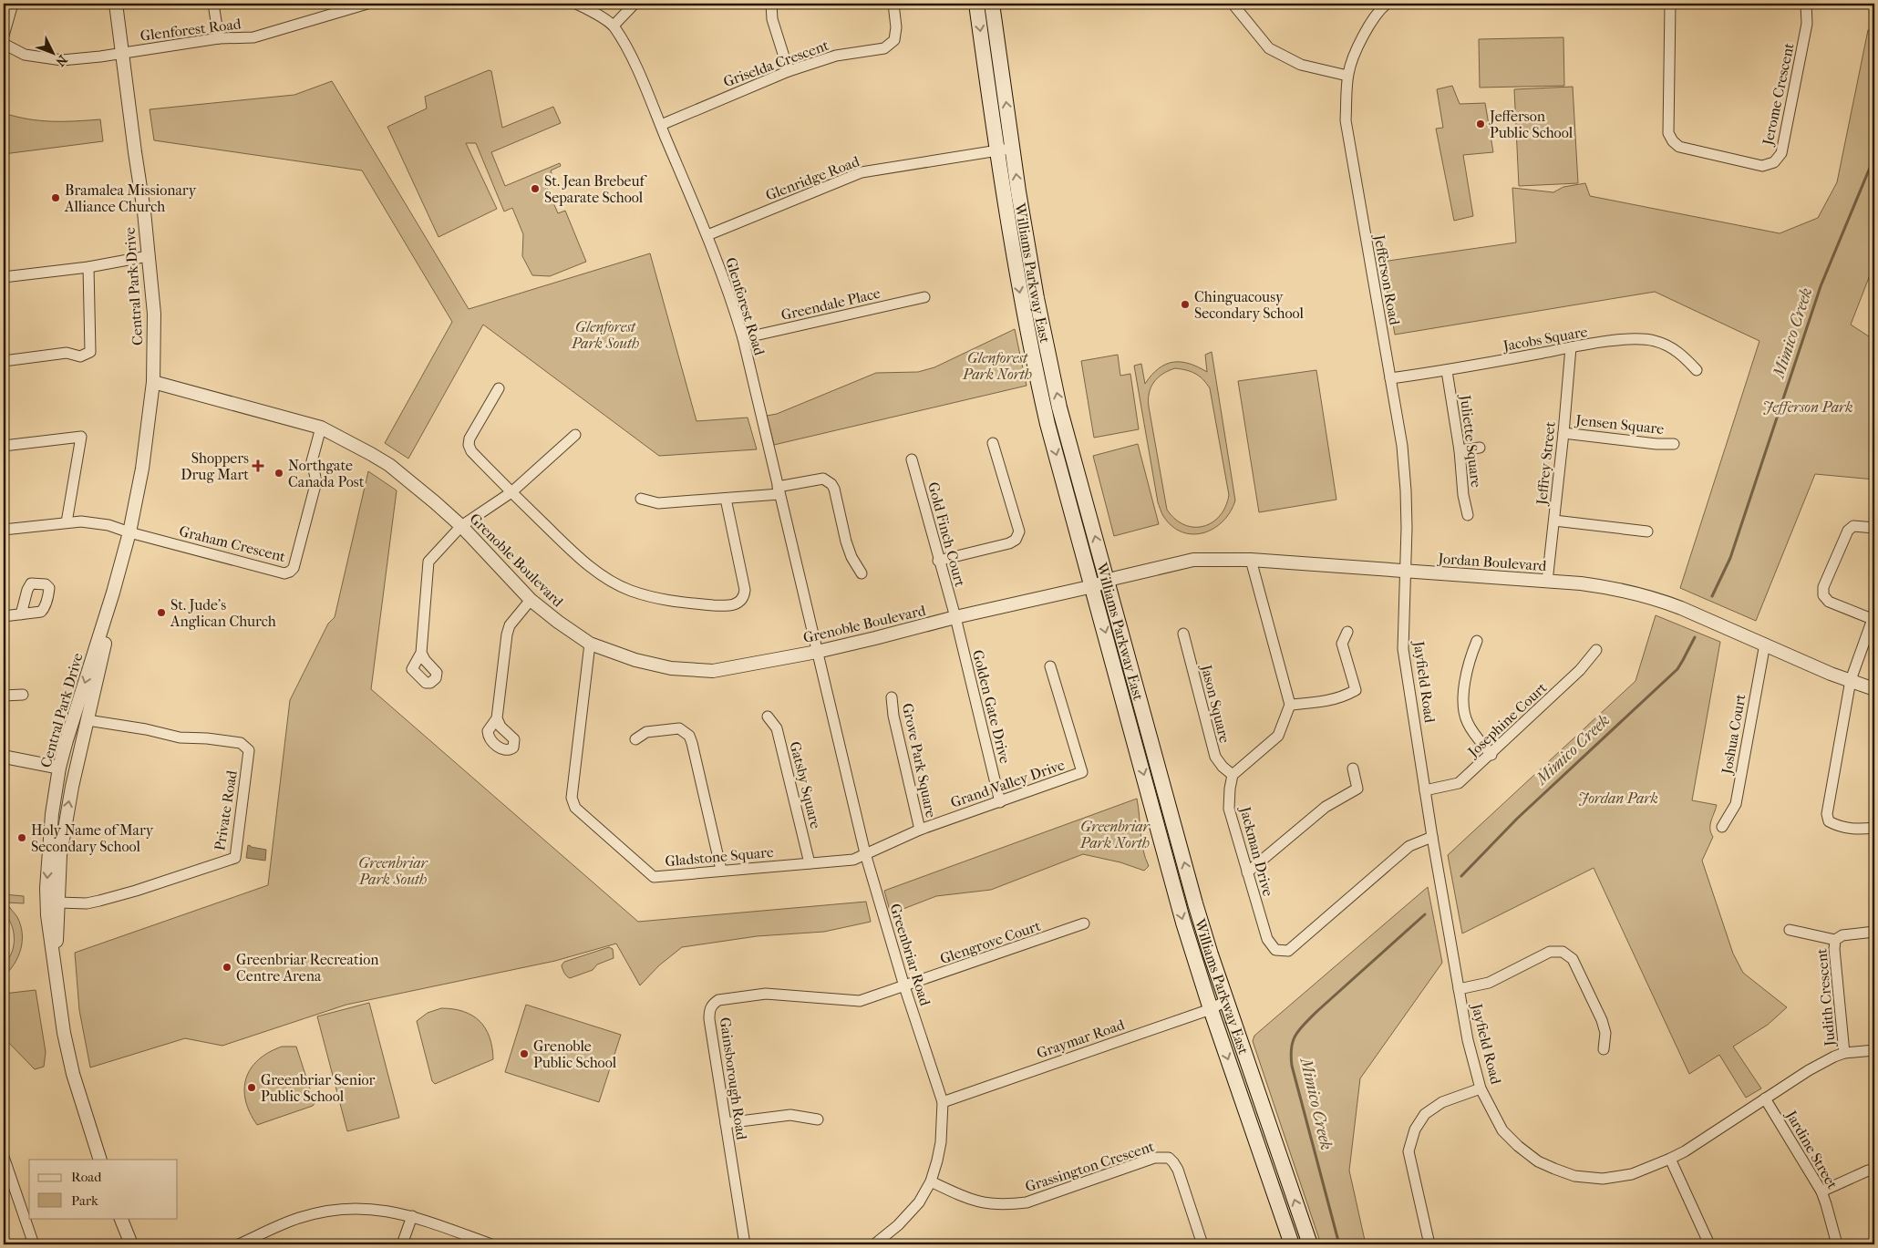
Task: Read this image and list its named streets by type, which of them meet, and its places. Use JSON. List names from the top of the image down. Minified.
{"streets":{"main road":["Williams Parkway East"],"street":["Glenforest Road","Griselda Crescent","Jerome Crescent","Glenridge Road","Jefferson Road","Central Park Drive","Greendale Place","Jacobs Square","Jensen Square","Juliette Square","Jeffrey Street","Gold Finch Court","Graham Crescent","Grenoble Boulevard","Jordan Boulevard","Jayfield Road","Jason Square","Golden Gate Drive","Josephine Court","Joshua Court","Grove Park Square","Grand Valley Drive","Gatsby Square","Private Road","Jackman Drive","Gladstone Square","Glengrove Court","Greenbriar Road","Judith Crescent","Graymar Road","Gainsborough Road","Jardine Street","Grassington Crescent"]},"crossings":[["Glenforest Road","Griselda Crescent"],["Glenforest Road","Glenridge Road"],["Glenforest Road","Central Park Drive"],["Glenforest Road","Greendale Place"],["Glenforest Road","Grenoble Boulevard"],["Glenforest Road","Greenbriar Road"],["Glenridge Road","Williams Parkway East"],["Williams Parkway East","Grenoble Boulevard"],["Williams Parkway East","Jordan Boulevard"],["Williams Parkway East","Graymar Road"],["Jefferson Road","Jacobs Square"],["Jefferson Road","Jordan Boulevard"],["Jefferson Road","Jayfield Road"],["Central Park Drive","Graham Crescent"],["Central Park Drive","Grenoble Boulevard"],["Central Park Drive","Private Road"],["Jacobs Square","Juliette Square"],["Jacobs Square","Jeffrey Street"],["Jensen Square","Jeffrey Street"],["Jeffrey Street","Jordan Boulevard"],["Gold Finch Court","Grenoble Boulevard"],["Gold Finch Court","Golden Gate Drive"],["Graham Crescent","Grenoble Boulevard"],["Grenoble Boulevard","Jordan Boulevard"],["Grenoble Boulevard","Golden Gate Drive"],["Grenoble Boulevard","Gladstone Square"],["Grenoble Boulevard","Greenbriar Road"],["Jordan Boulevard","Jayfield Road"],["Jordan Boulevard","Joshua Court"],["Jayfield Road","Josephine Court"],["Jayfield Road","Jackman Drive"],["Jayfield Road","Judith Crescent"],["Jayfield Road","Jardine Street"],["Jason Square","Jackman Drive"],["Golden Gate Drive","Grand Valley Drive"],["Grove Park Square","Grand Valley Drive"],["Grand Valley Drive","Gladstone Square"],["Grand Valley Drive","Greenbriar Road"],["Gatsby Square","Gladstone Square"],["Gladstone Square","Greenbriar Road"],["Glengrove Court","Greenbriar Road"],["Glengrove Court","Gainsborough Road"],["Greenbriar Road","Graymar Road"],["Greenbriar Road","Gainsborough Road"],["Greenbriar Road","Grassington Crescent"]],"water":["Mimico Creek"],"parks":["Glenforest Park South","Glenforest Park North","Jefferson Park","Jordan Park","Greenbriar Park North","Greenbriar Park South"],"places":{"other":["Jefferson Public School","St. Jean Brebeuf Separate School","Bramalea Missionary Alliance Church","Chinguacousy Secondary School","Northgate Canada Post","St. Jude's Anglican Church","Holy Name of Mary Secondary School","Greenbriar Recreation Centre Arena","Grenoble Public School","Greenbriar Senior Public School"],"health":["Shoppers Drug Mart"]},"legend":["Road","Park"],"north":"bottom right"}
